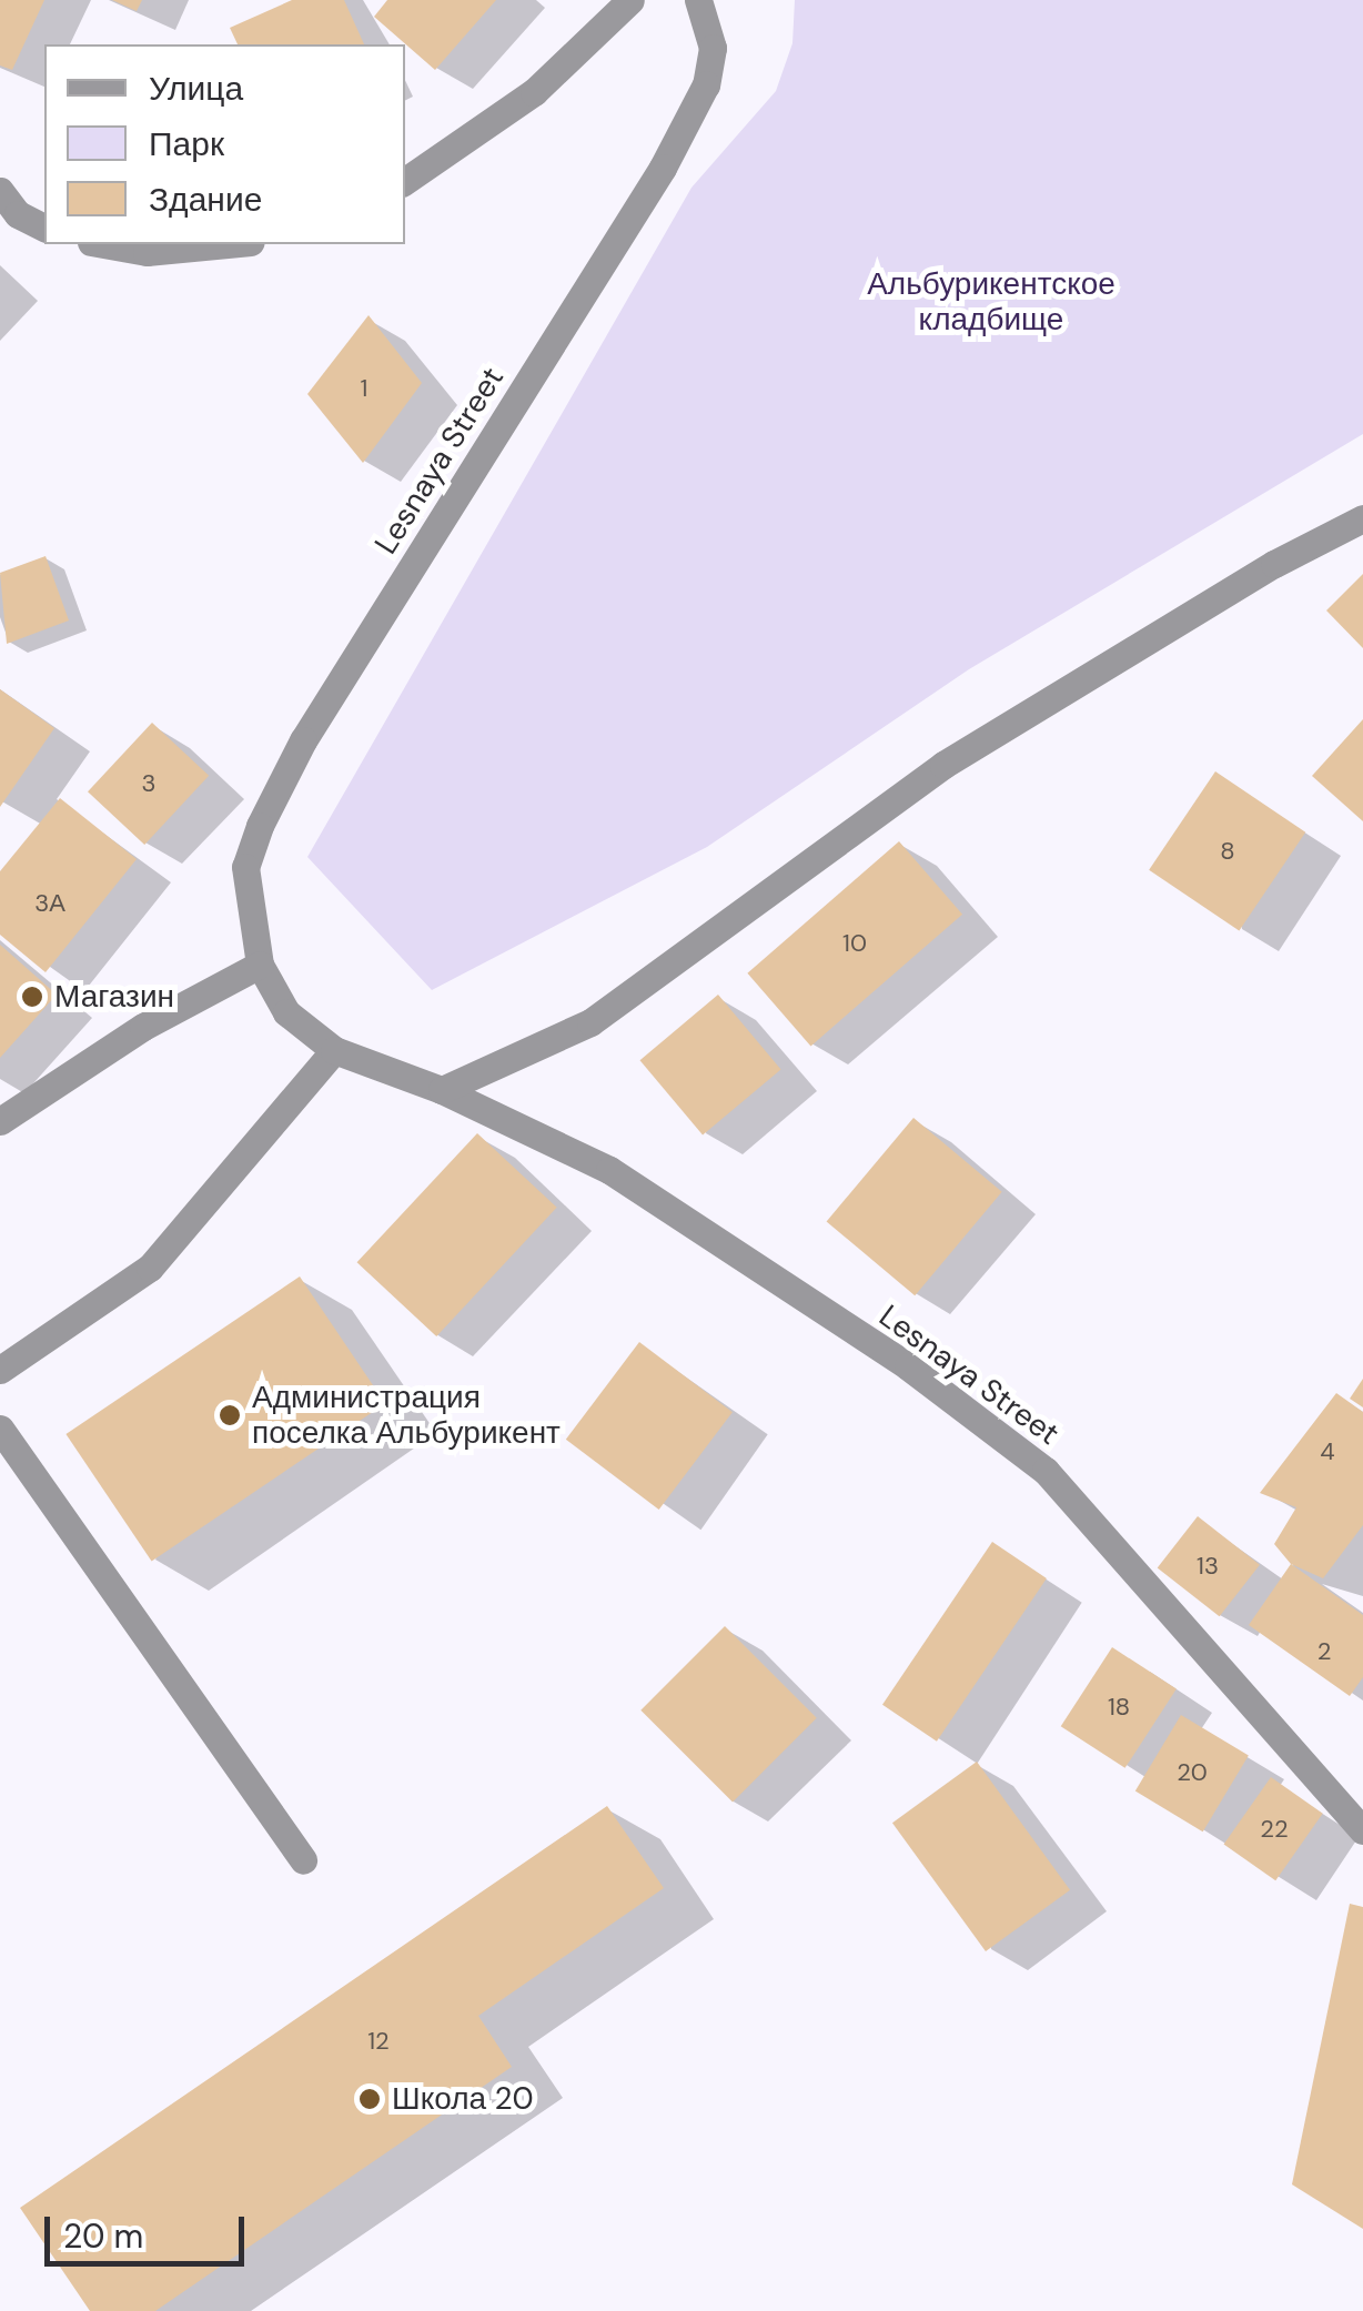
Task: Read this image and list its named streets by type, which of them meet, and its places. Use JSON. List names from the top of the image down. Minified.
{"streets":{"street":["Lesnaya Street"]},"parks":["Альбурикентское кладбище"],"places":["Магазин","Администрация поселка Альбурикент","Школа 20"],"house_numbers":["1","3","8","3А","10","4","13","2","18","20","22","12"],"legend":["Улица","Парк","Здание"],"scale_bar":"20 m"}
